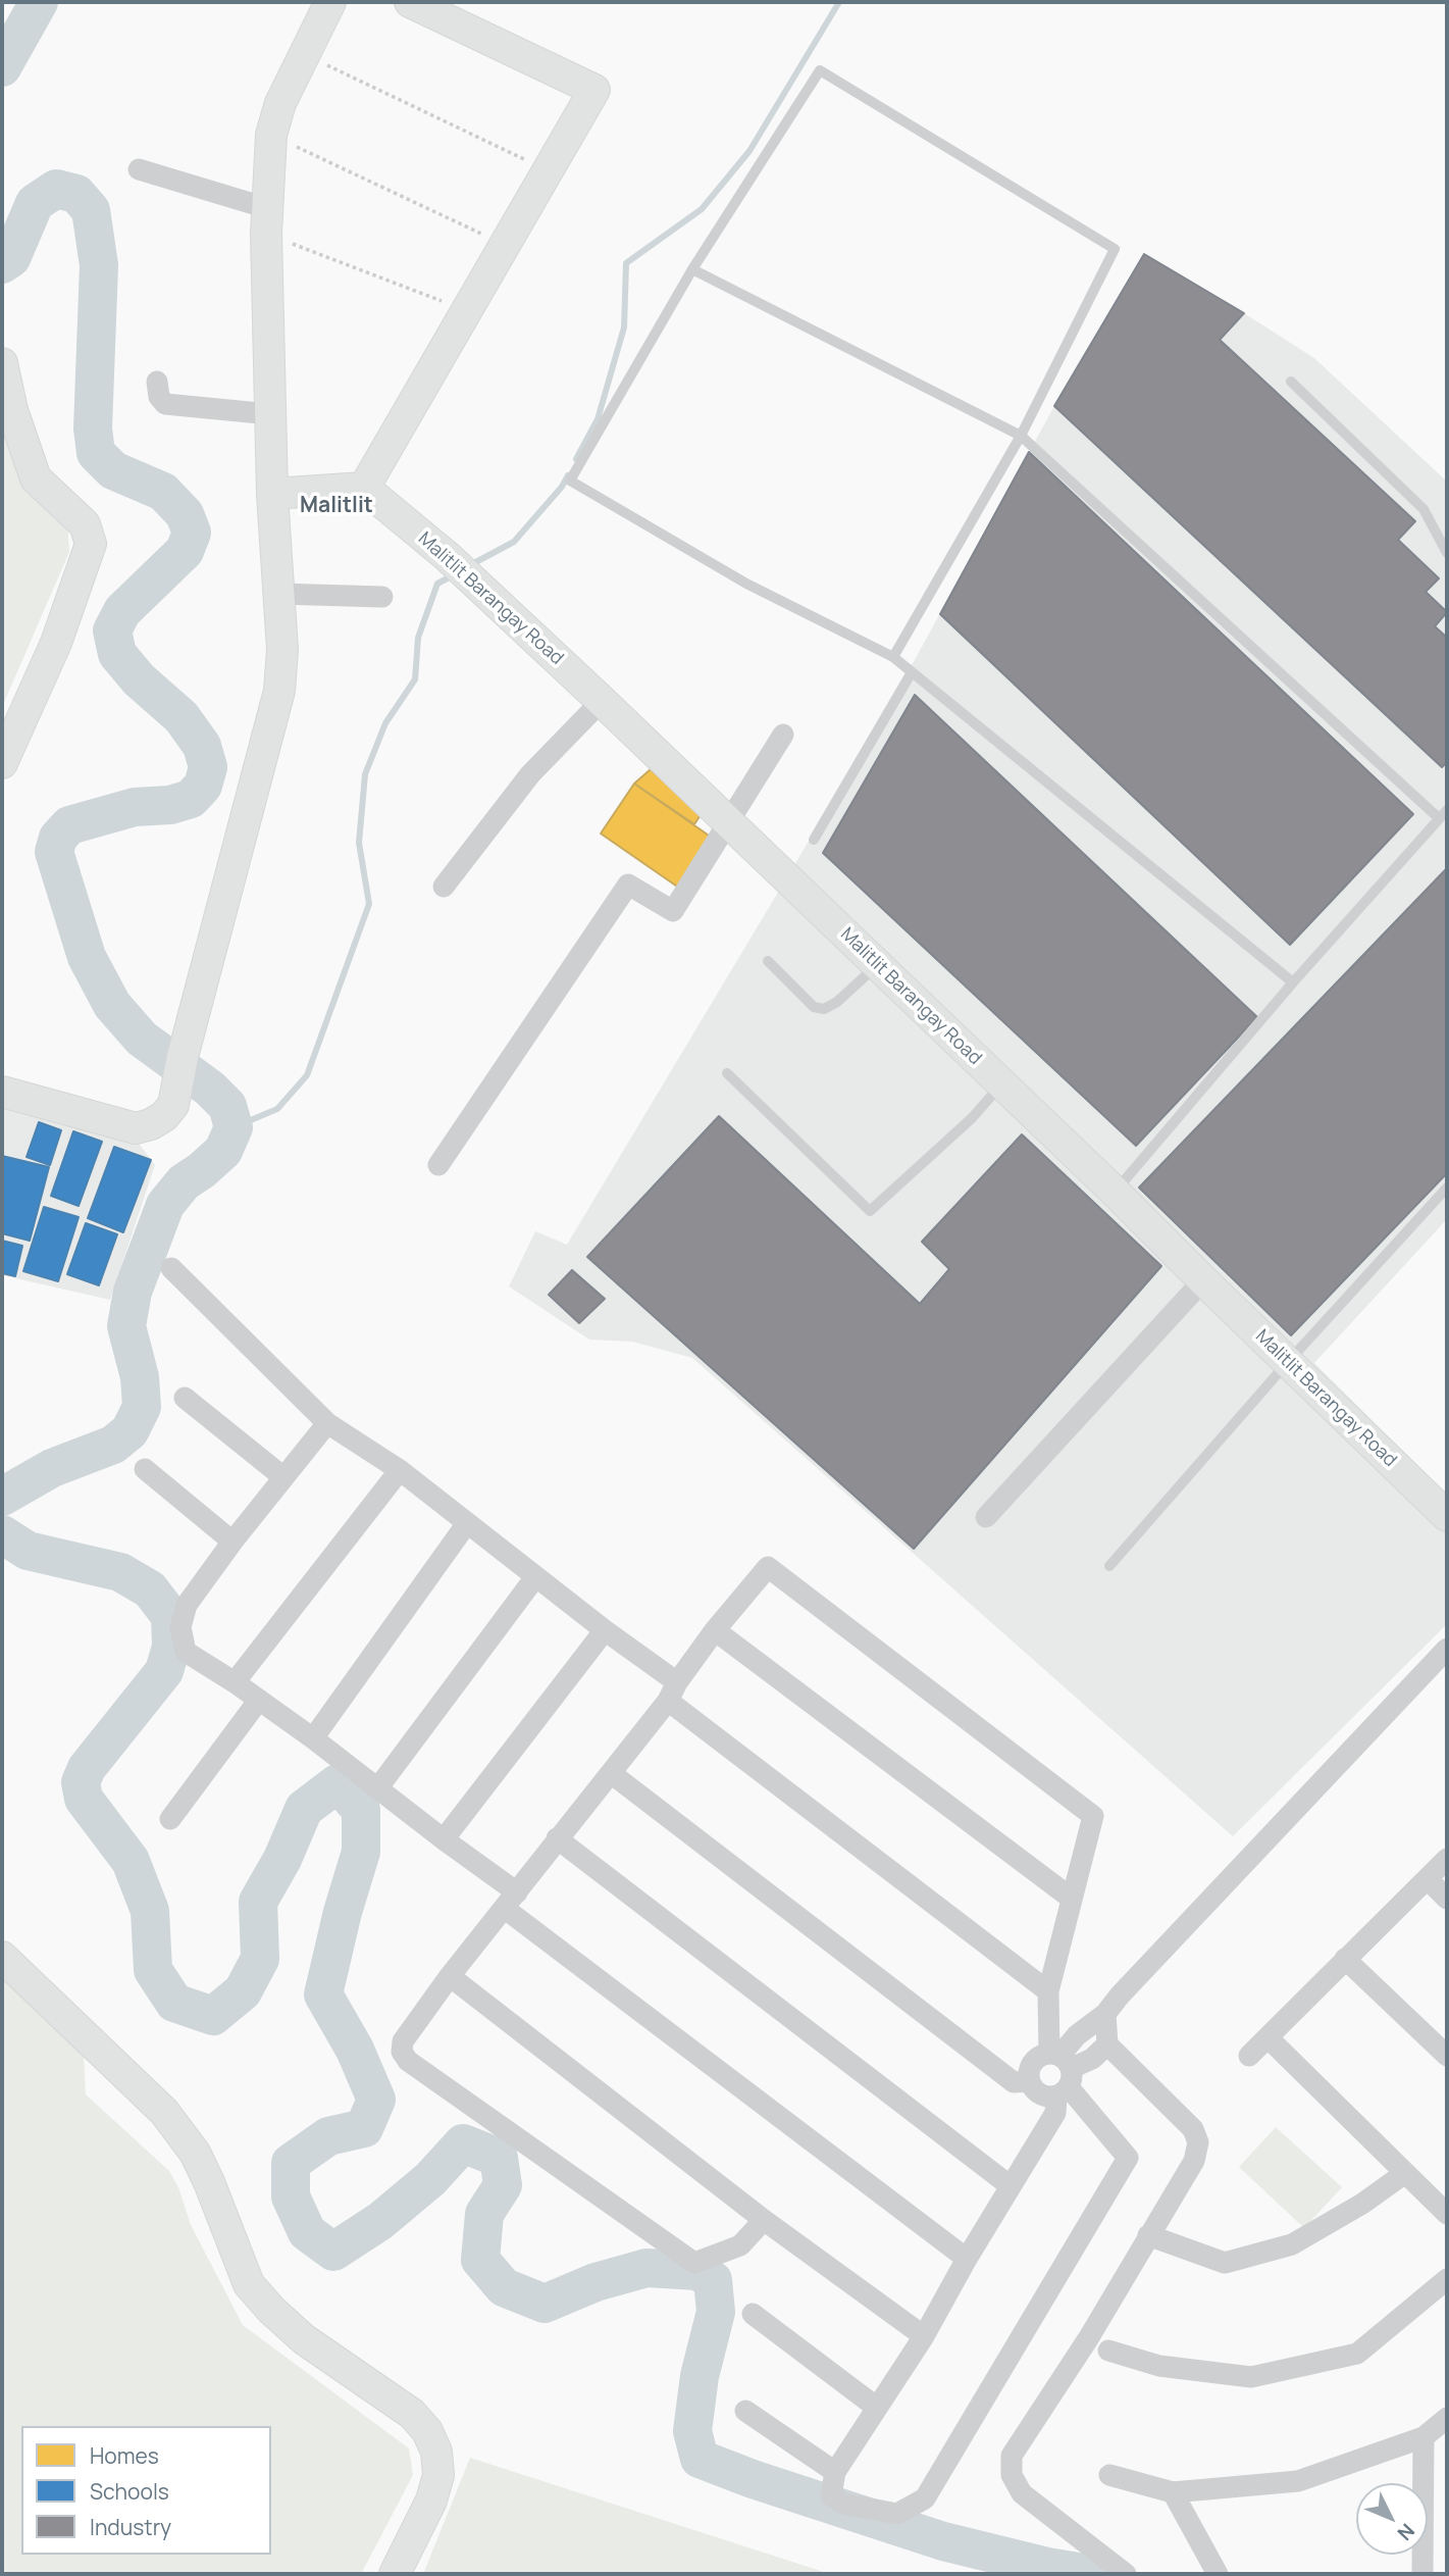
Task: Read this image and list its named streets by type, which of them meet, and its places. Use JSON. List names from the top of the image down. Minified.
{"streets":{"street":["Malitlit Barangay Road"]},"districts":["Malitlit"],"legend":["Homes","Schools","Industry"],"north":"bottom right"}
